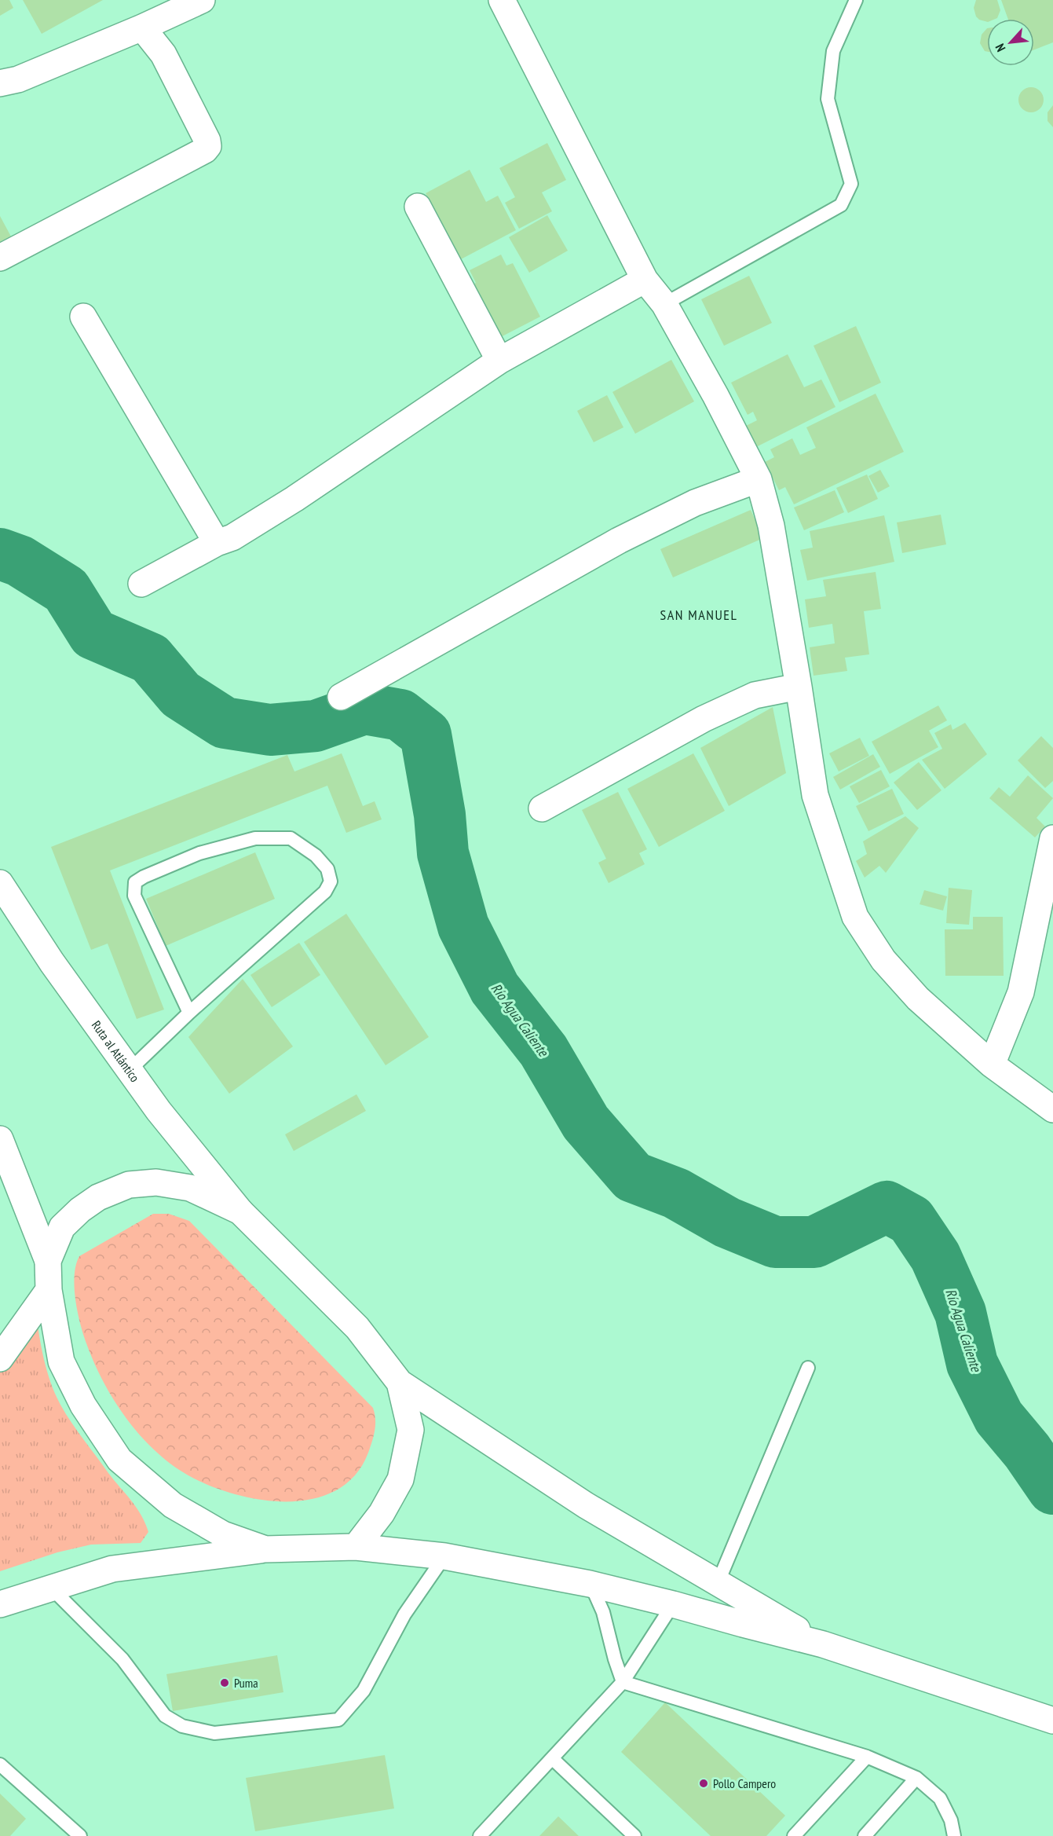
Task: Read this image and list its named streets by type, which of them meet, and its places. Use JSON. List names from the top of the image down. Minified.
{"streets":{"main road":["Ruta al Atlántico"]},"districts":["SAN MANUEL"],"water":["Río Agua Caliente"],"places":["Puma","Pollo Campero"],"north":"bottom left"}
